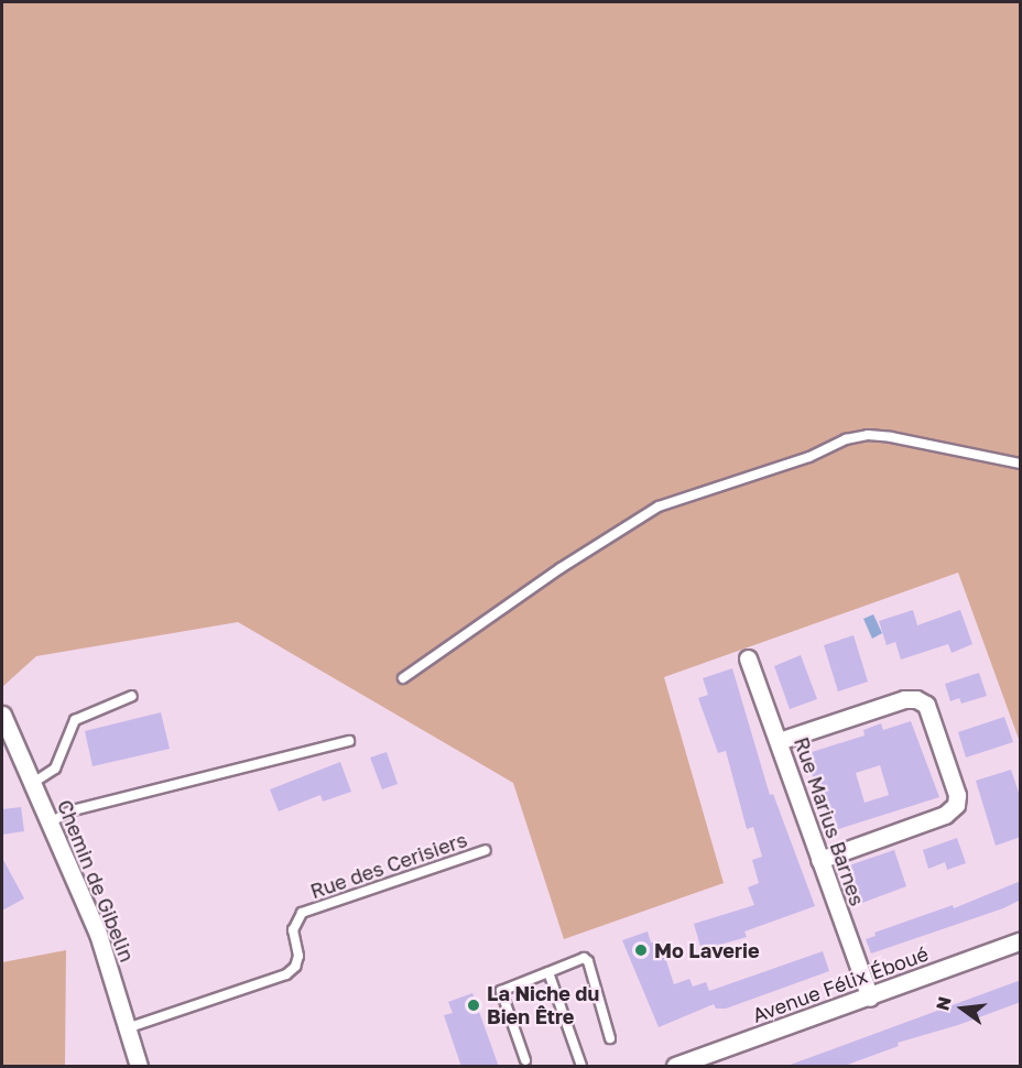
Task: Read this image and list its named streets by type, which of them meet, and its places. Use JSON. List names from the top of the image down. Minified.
{"streets":{"street":["Rue Marius Barnes","Chemin de Gibelin","Avenue Félix Éboué"],"lane":["Rue des Cerisiers"]},"crossings":[["Rue Marius Barnes","Avenue Félix Éboué"],["Rue des Cerisiers","Chemin de Gibelin"]],"places":["Mo Laverie","La Niche du Bien Être"],"north":"left"}
